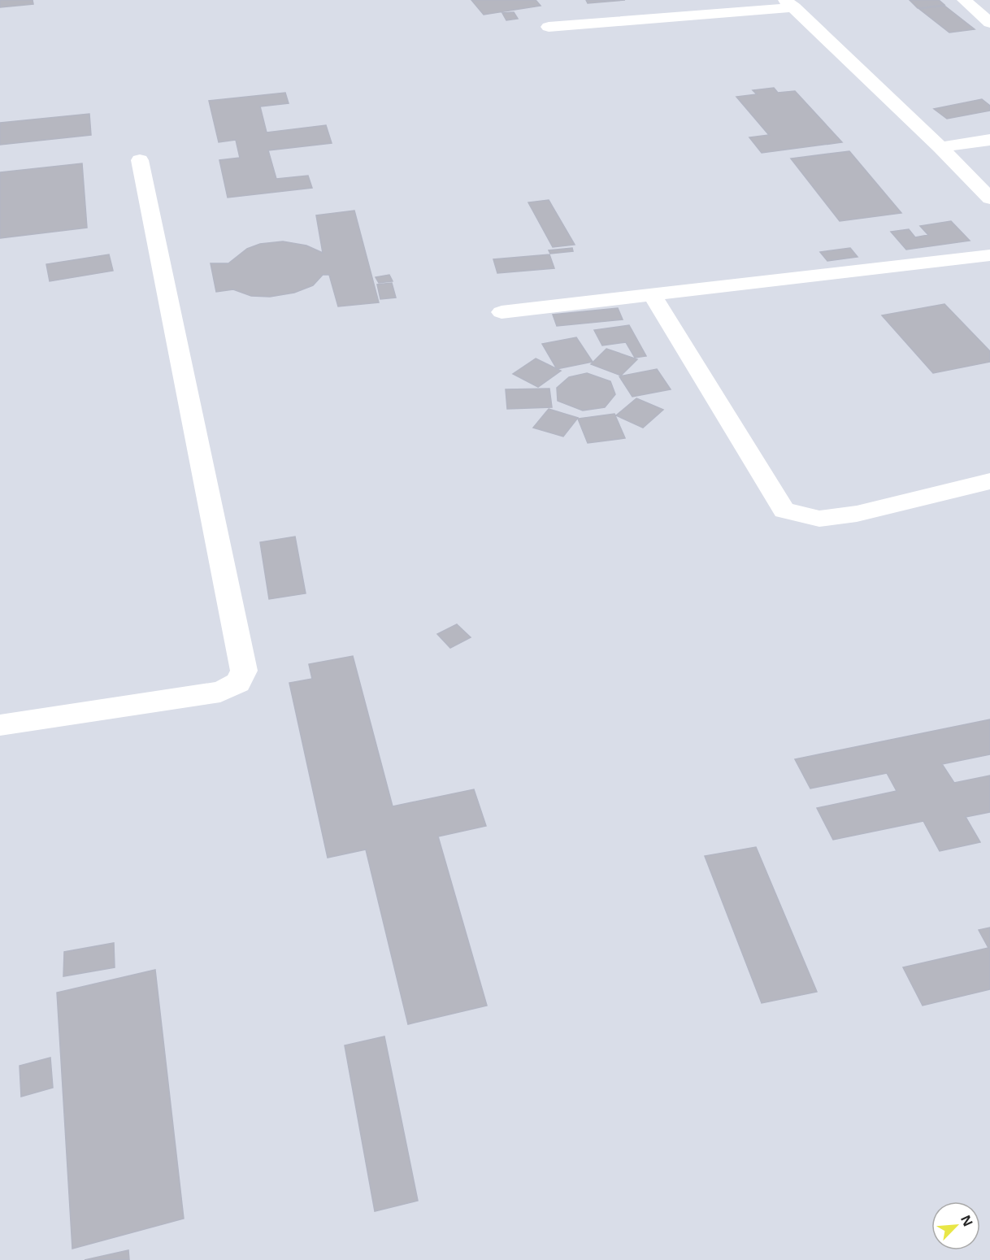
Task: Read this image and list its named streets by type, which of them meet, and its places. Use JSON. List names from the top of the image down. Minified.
{"north":"top right"}
